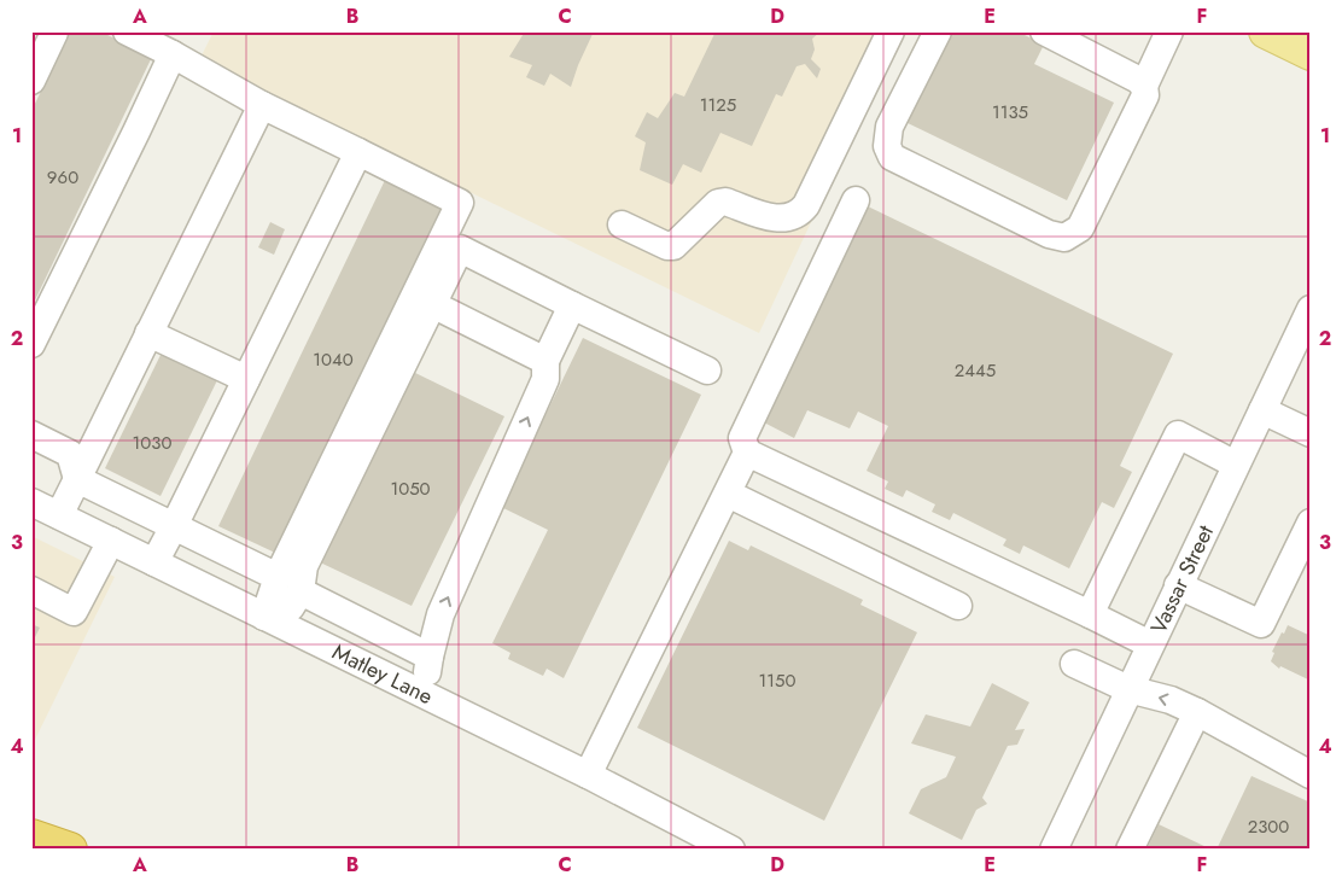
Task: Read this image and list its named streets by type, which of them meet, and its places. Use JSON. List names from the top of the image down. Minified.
{"streets":{"street":["Vassar Street","Matley Lane"]},"house_numbers":["1125","1135","960","1040","2445","1030","1050","1150","2300"],"grid":{"columns":["A","B","C","D","E","F"],"rows":["1","2","3","4"]}}
